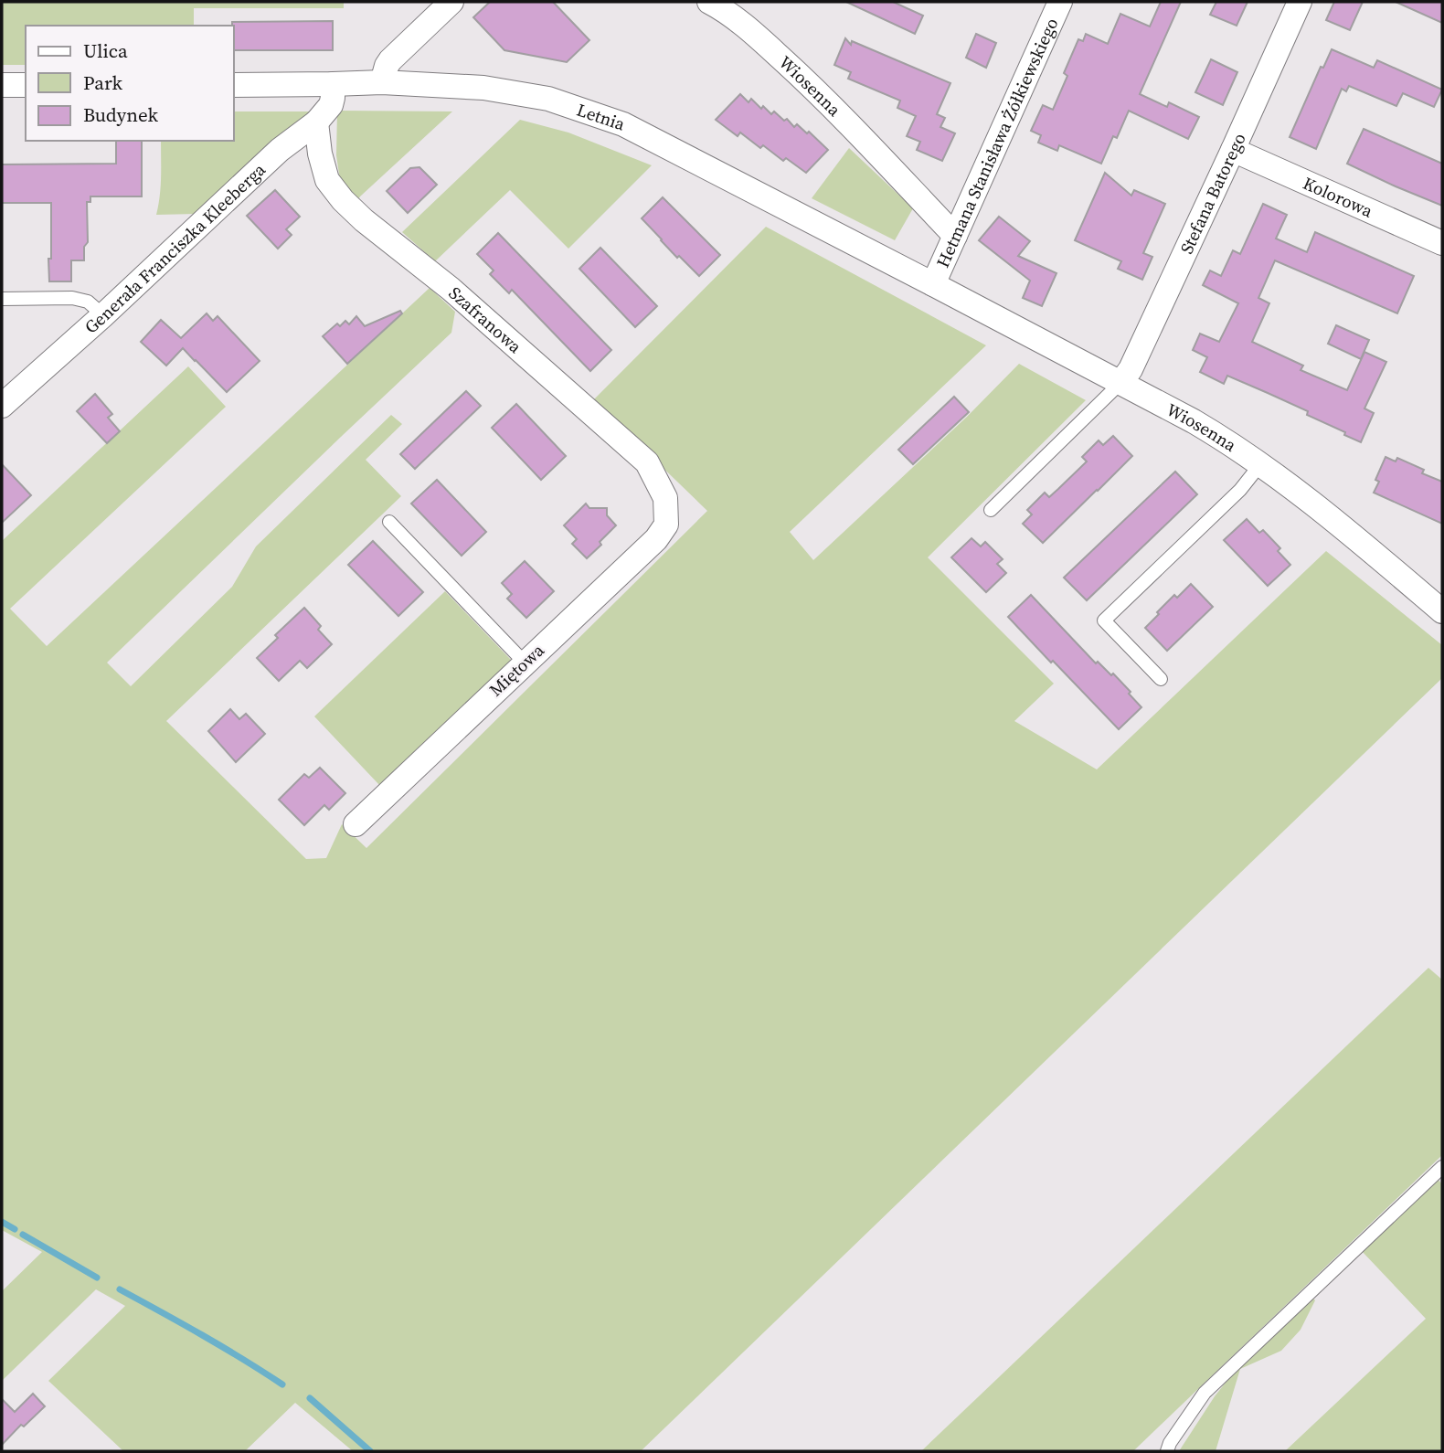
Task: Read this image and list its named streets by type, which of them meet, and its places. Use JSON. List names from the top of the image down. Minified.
{"streets":{"street":["Wiosenna","Letnia","Hetmana Stanisława Żółkiewskiego","Stefana Batorego","Kolorowa","Generała Franciszka Kleeberga","Szafranowa","Miętowa"]},"crossings":[["Wiosenna","Letnia"],["Wiosenna","Hetmana Stanisława Żółkiewskiego"],["Wiosenna","Stefana Batorego"],["Letnia","Hetmana Stanisława Żółkiewskiego"],["Letnia","Generała Franciszka Kleeberga"],["Stefana Batorego","Kolorowa"],["Generała Franciszka Kleeberga","Szafranowa"],["Szafranowa","Miętowa"]],"legend":["Ulica","Park","Budynek"]}
